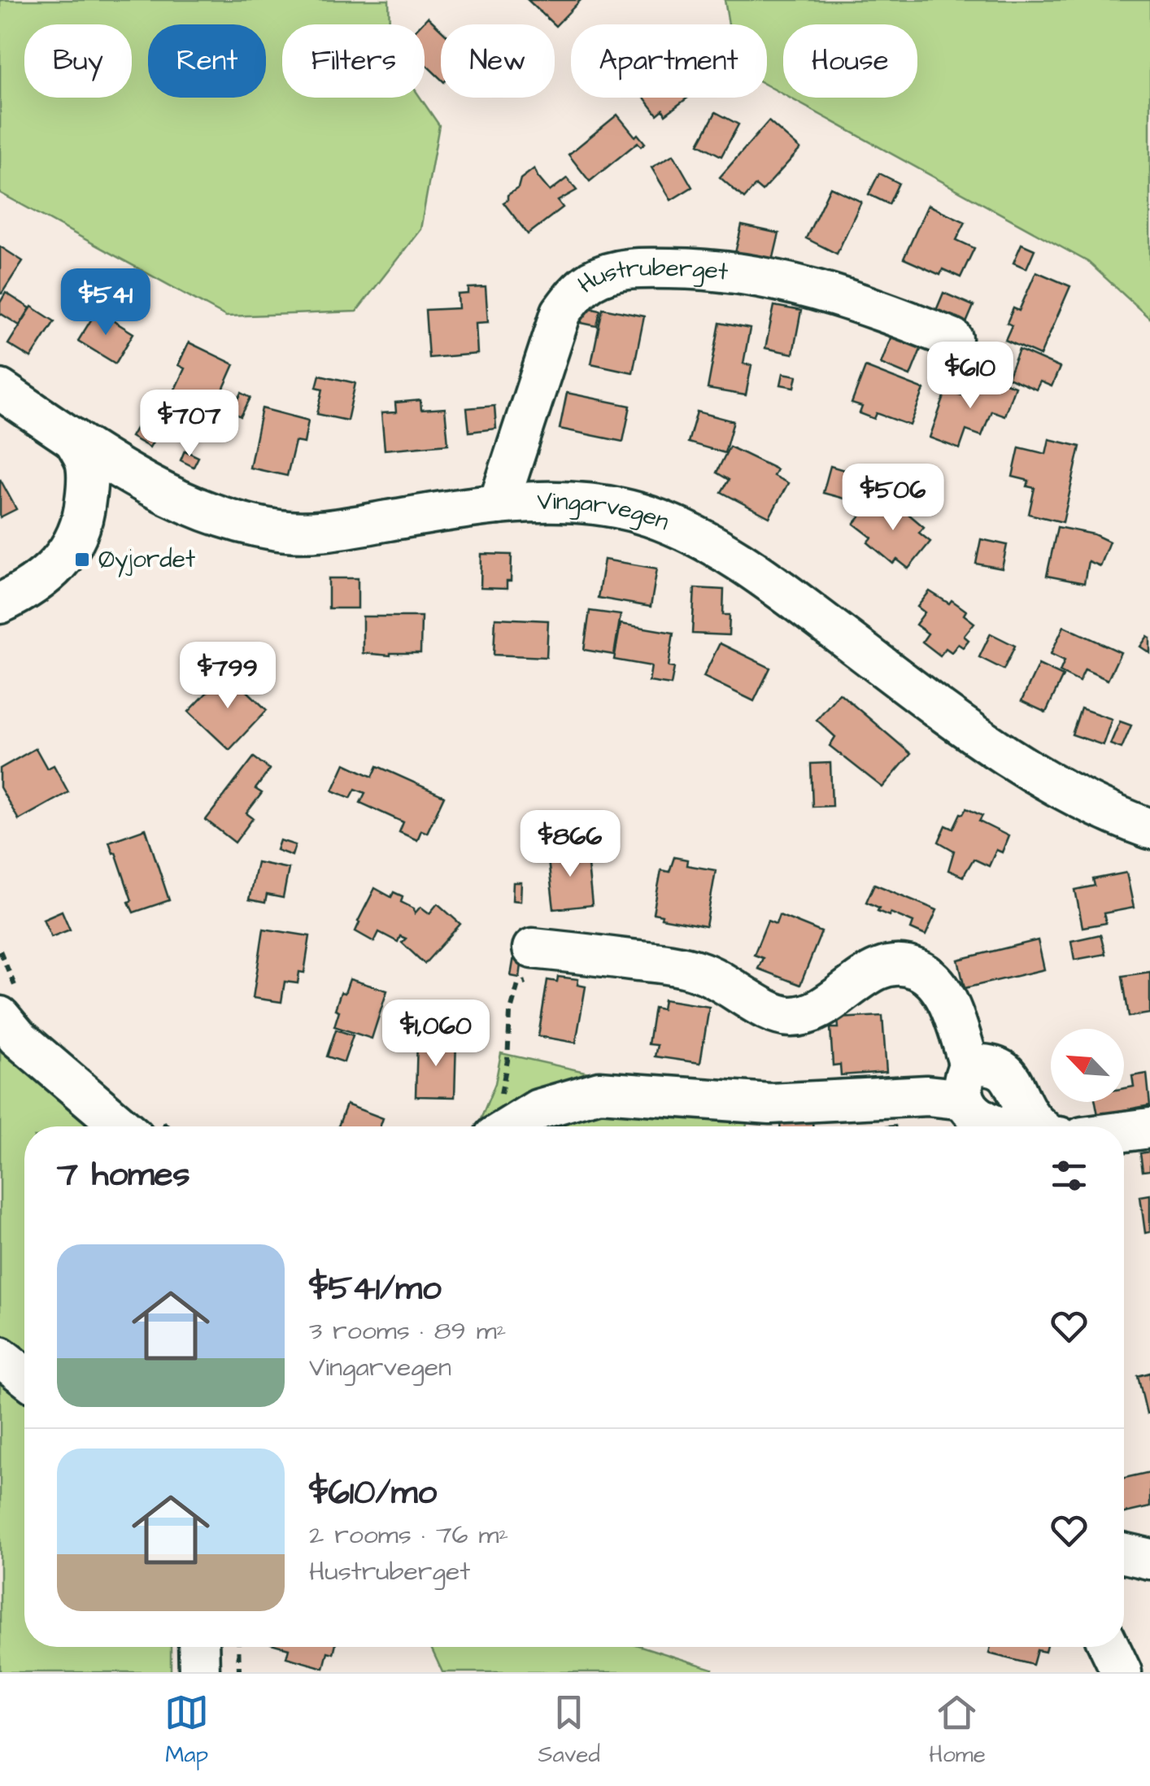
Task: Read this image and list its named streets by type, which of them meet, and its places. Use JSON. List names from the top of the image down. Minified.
{"streets":{"street":["Hustruberget","Vingarvegen"]},"crossings":[["Hustruberget","Vingarvegen"]],"places":{"transit":["Øyjordet"]},"north":"top left","page":{"chip":["Buy","Rent","Filters","New","Apartment","House"],"price":["$541","$610","$707","$506","$799","$866","$1,060"],"heading":"7 homes","list":[{"name":"$541/mo","note":"3 rooms · 89 m² · Vingarvegen"},{"name":"$610/mo","note":"2 rooms · 76 m² · Hustruberget"}],"tabs":["Map","Saved","Home"]}}
